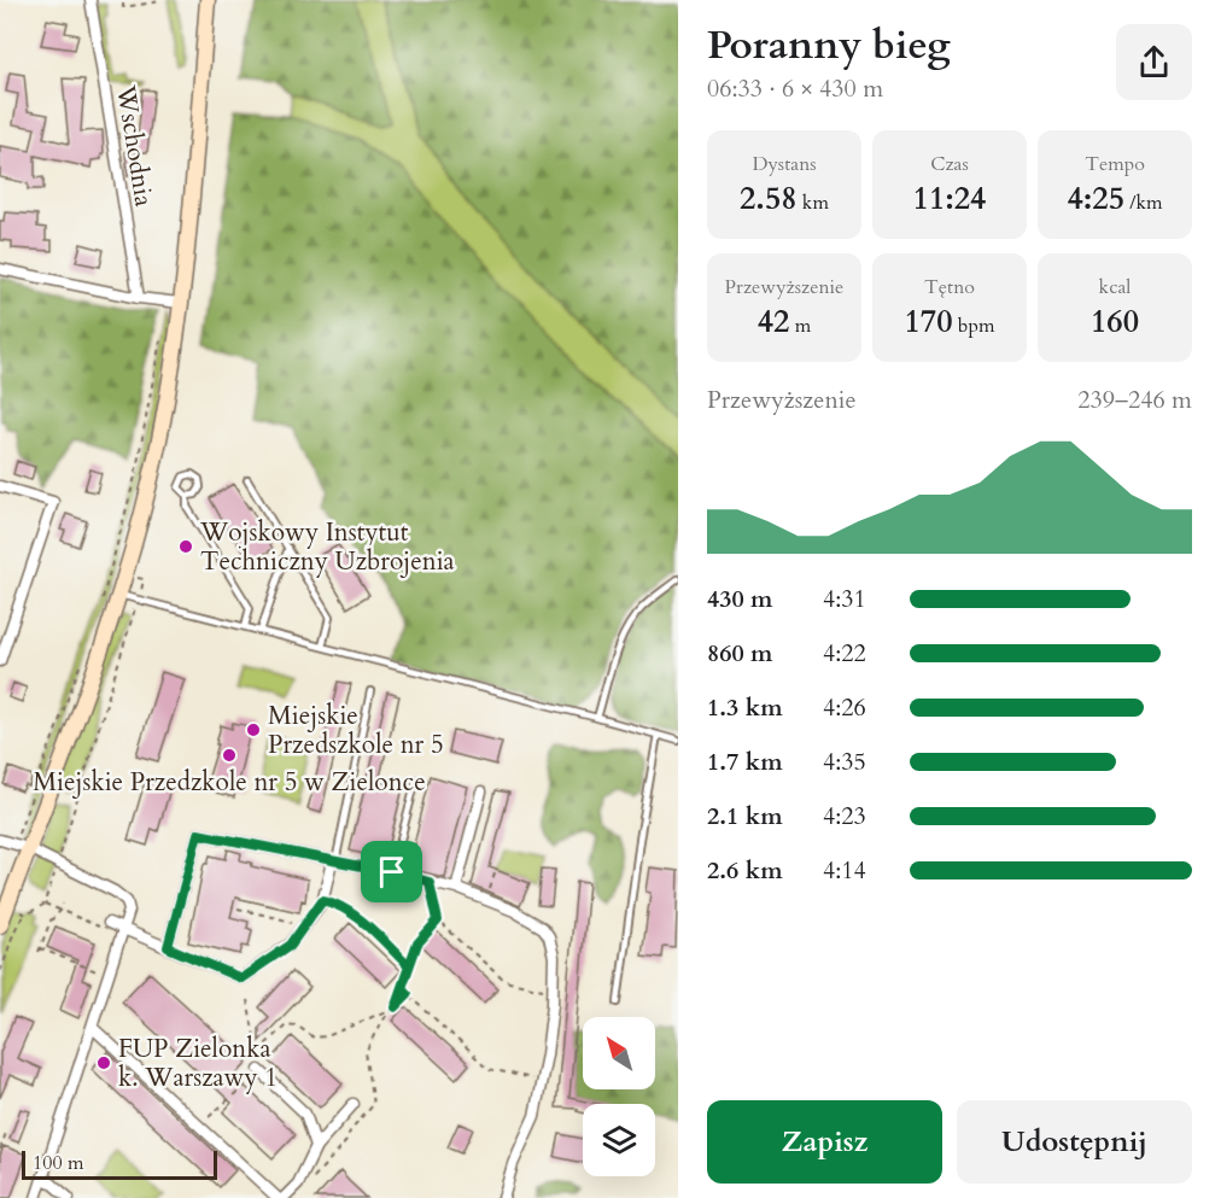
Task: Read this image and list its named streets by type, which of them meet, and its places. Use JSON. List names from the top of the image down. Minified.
{"streets":{"street":["Wschodnia"]},"places":["Wojskowy Instytut Techniczny Uzbrojenia","Miejskie Przedszkole nr 5","Miejskie Przedzkole nr 5 w Zielonce","FUP Zielonka k. Warszawy 1"],"scale_bar":"100 m","north":"top left","page":{"heading":["Poranny bieg","06:33 · 6 × 430 m"],"stats":[["Dystans","2.58 km"],["Czas","11:24"],["Tempo","4:25 /km"],["Przewyższenie","42 m"],["Tętno","170 bpm"],["kcal","160"]],"chart":["Przewyższenie","239–246 m"],"list":[{"name":"430 m","note":"4:31"},{"name":"860 m","note":"4:22"},{"name":"1.3 km","note":"4:26"},{"name":"1.7 km","note":"4:35"},{"name":"2.1 km","note":"4:23"},{"name":"2.6 km","note":"4:14"}],"buttons":["Zapisz","Udostępnij"],"scale":"100 m"}}
